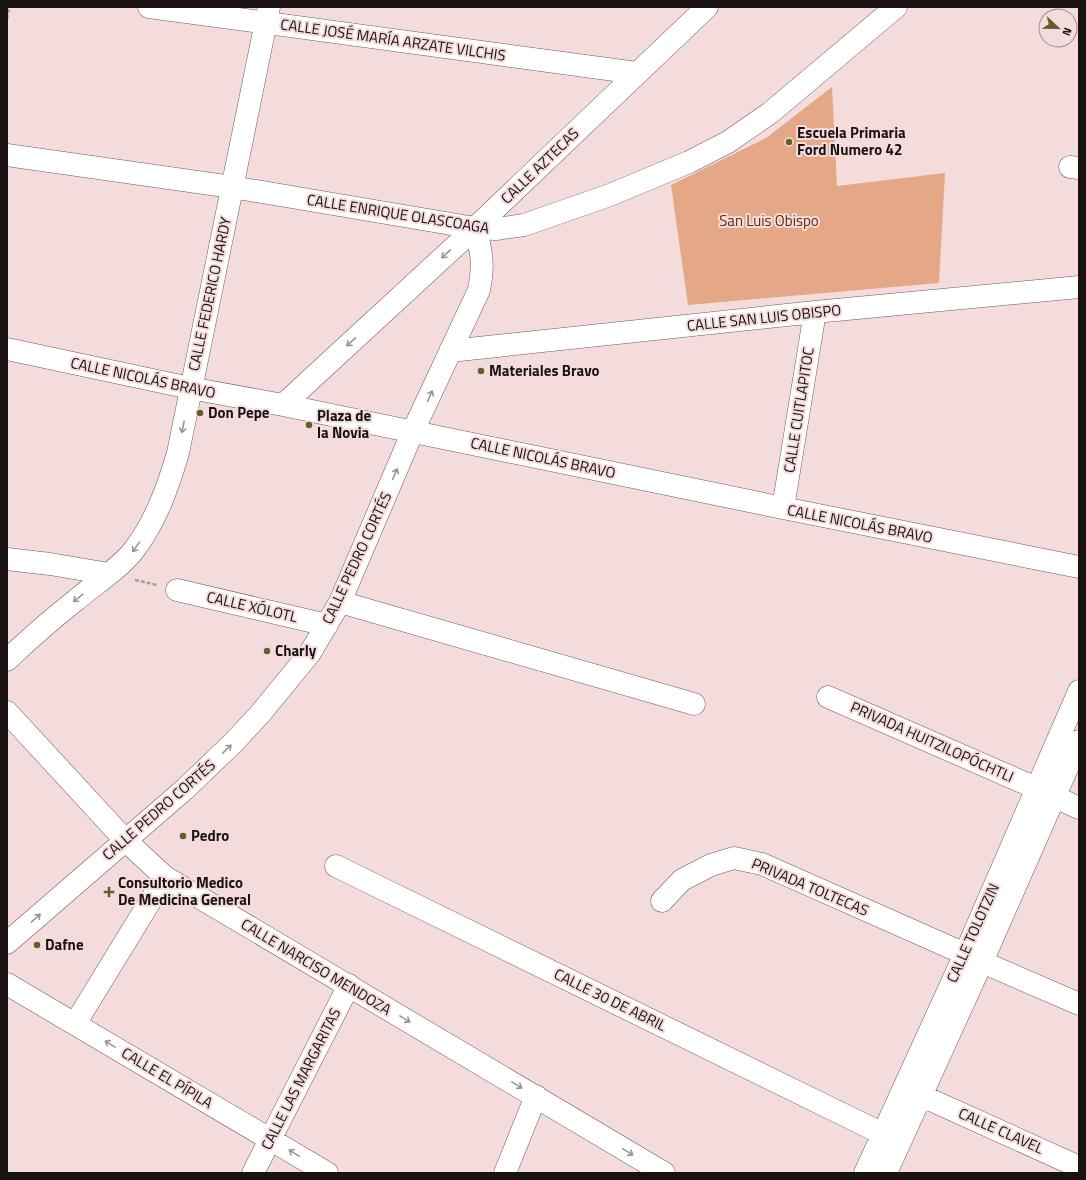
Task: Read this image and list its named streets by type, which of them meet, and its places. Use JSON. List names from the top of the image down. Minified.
{"streets":{"street":["CALLE JOSÉ MARÍA ARZATE VILCHIS","CALLE AZTECAS","CALLE ENRIQUE OLASCOAGA","CALLE FEDERICO HARDY","CALLE SAN LUIS OBISPO","CALLE NICOLÁS BRAVO","CALLE CUITLAPITOC","CALLE PEDRO CORTÉS","CALLE XÓLOTL","PRIVADA HUITZILOPÓCHTLI","PRIVADA TOLTECAS","CALLE TOLOTZIN","CALLE NARCISO MENDOZA","CALLE 30 DE ABRIL","CALLE EL PÍPILA","CALLE LAS MARGARITAS","CALLE CLAVEL"]},"crossings":[["CALLE JOSÉ MARÍA ARZATE VILCHIS","CALLE AZTECAS"],["CALLE JOSÉ MARÍA ARZATE VILCHIS","CALLE FEDERICO HARDY"],["CALLE AZTECAS","CALLE ENRIQUE OLASCOAGA"],["CALLE AZTECAS","CALLE NICOLÁS BRAVO"],["CALLE AZTECAS","CALLE PEDRO CORTÉS"],["CALLE ENRIQUE OLASCOAGA","CALLE FEDERICO HARDY"],["CALLE ENRIQUE OLASCOAGA","CALLE PEDRO CORTÉS"],["CALLE FEDERICO HARDY","CALLE NICOLÁS BRAVO"],["CALLE SAN LUIS OBISPO","CALLE CUITLAPITOC"],["CALLE SAN LUIS OBISPO","CALLE PEDRO CORTÉS"],["CALLE NICOLÁS BRAVO","CALLE CUITLAPITOC"],["CALLE NICOLÁS BRAVO","CALLE PEDRO CORTÉS"],["CALLE PEDRO CORTÉS","CALLE XÓLOTL"],["CALLE PEDRO CORTÉS","CALLE NARCISO MENDOZA"],["PRIVADA HUITZILOPÓCHTLI","CALLE TOLOTZIN"],["PRIVADA TOLTECAS","CALLE TOLOTZIN"],["CALLE TOLOTZIN","CALLE 30 DE ABRIL"],["CALLE TOLOTZIN","CALLE CLAVEL"],["CALLE NARCISO MENDOZA","CALLE LAS MARGARITAS"],["CALLE EL PÍPILA","CALLE LAS MARGARITAS"]],"one_way":["CALLE AZTECAS","CALLE FEDERICO HARDY","CALLE PEDRO CORTÉS","CALLE NARCISO MENDOZA","CALLE EL PÍPILA"],"parks":["San Luis Obispo"],"places":{"other":["Escuela Primaria Ford Numero 42","Materiales Bravo","Don Pepe","Plaza de la Novia","Charly","Pedro","Dafne"],"health":["Consultorio Medico De Medicina General"]},"north":"right"}
